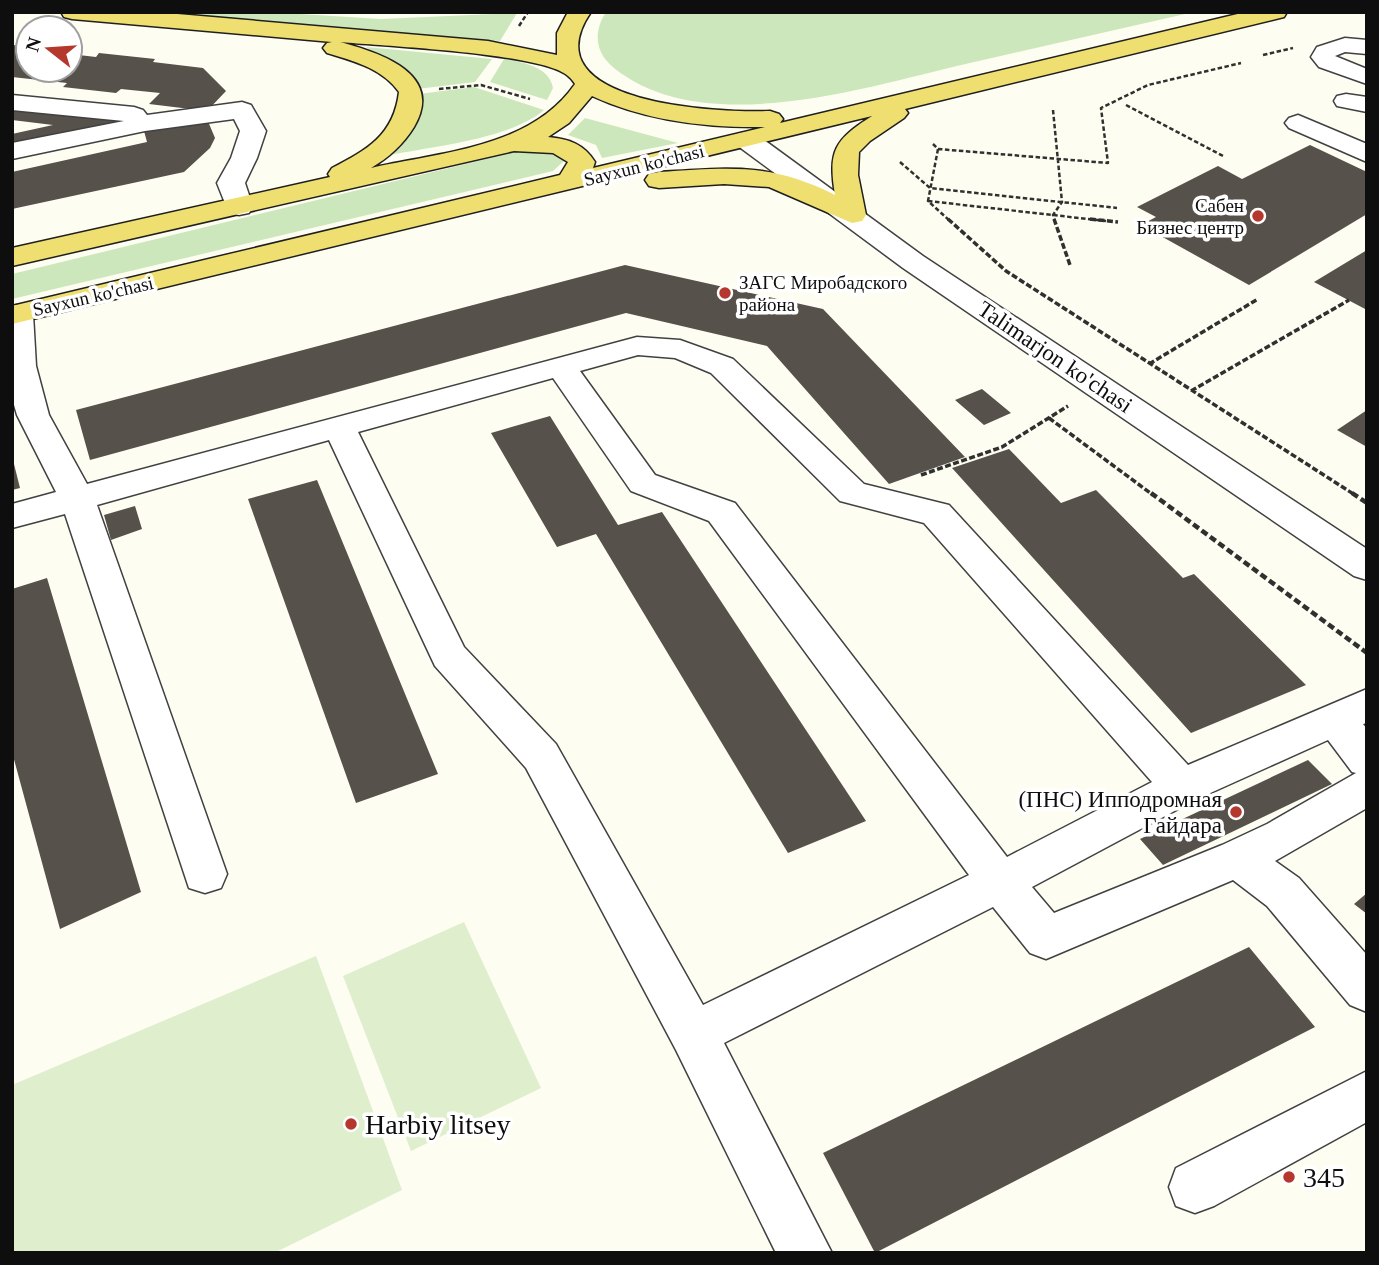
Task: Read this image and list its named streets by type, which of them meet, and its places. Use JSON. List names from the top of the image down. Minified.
{"streets":{"main road":["Sayxun ko'chasi"],"street":["Talimarjon ko'chasi"]},"crossings":[["Sayxun ko'chasi","Talimarjon ko'chasi"]],"places":["Сабен Бизнес центр","ЗАГС Миробадского района","(ПНС) Ипподромная Гайдара","Harbiy litsey","345"],"north":"left"}
